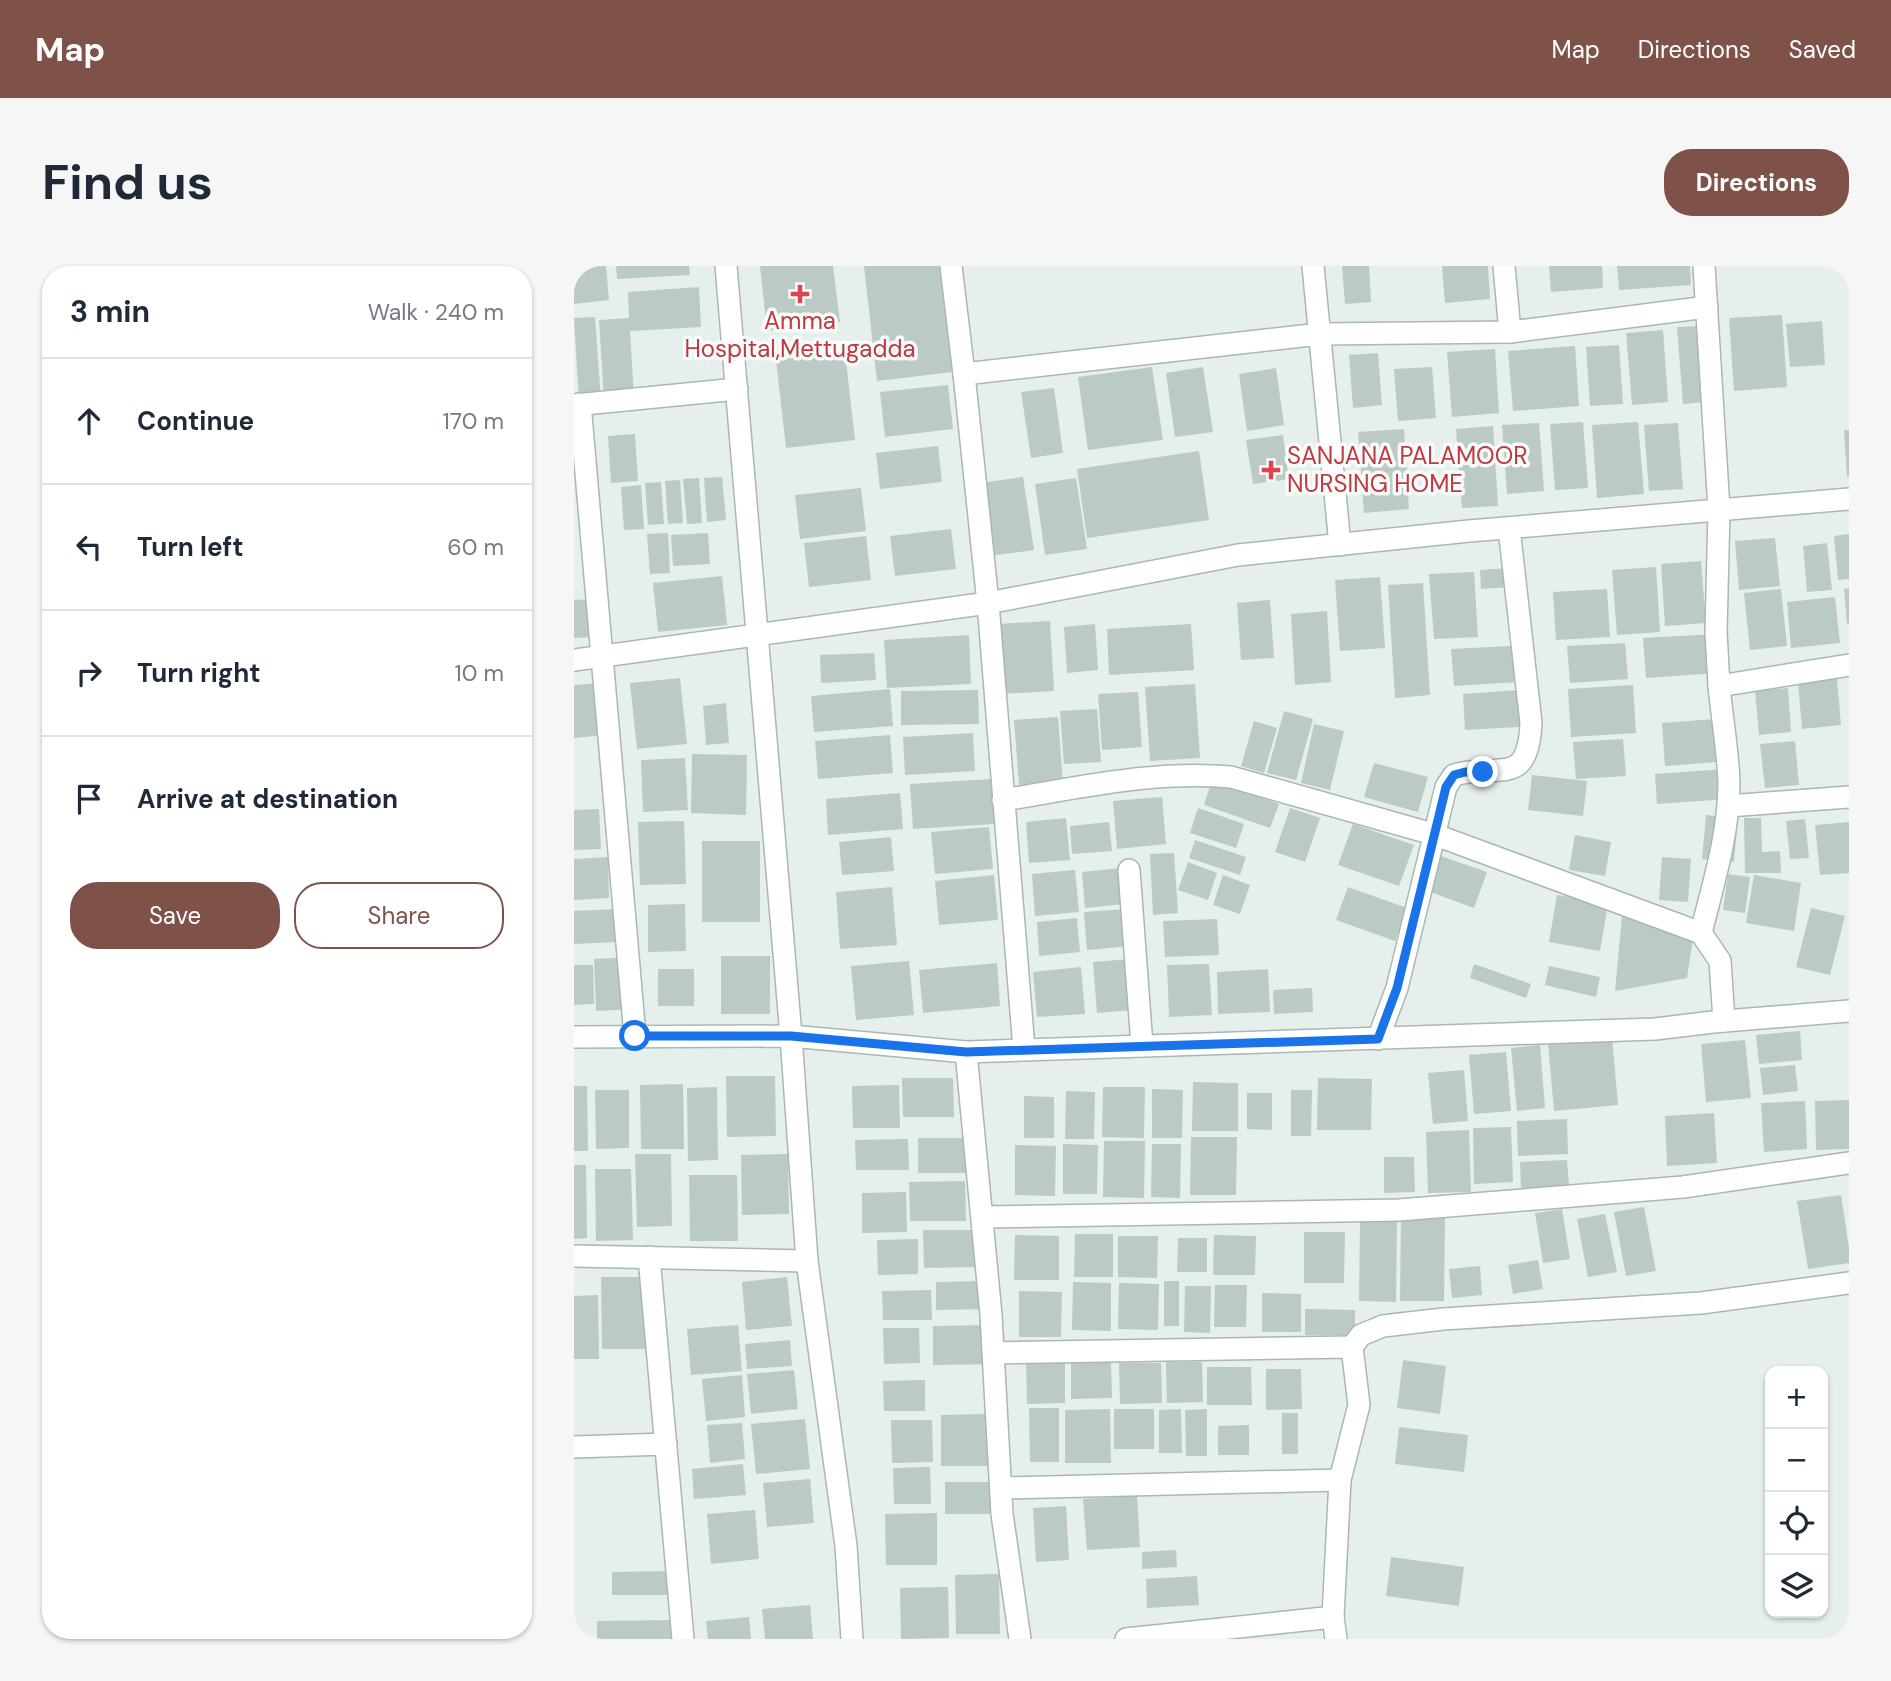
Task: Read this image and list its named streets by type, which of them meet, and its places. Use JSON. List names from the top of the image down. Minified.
{"places":{"health":["Amma Hospital,Mettugadda","SANJANA PALAMOOR NURSING HOME"]},"page":{"header":"Map","nav":["Map","Directions","Saved"],"buttons":["Directions",["Save","Share"]],"title":"Find us","heading":["3 min","Walk · 240 m"],"list":[["Continue","170 m"],["Turn left","60 m"],["Turn right","10 m"],"Arrive at destination"],"map_buttons":["+","−"]}}
